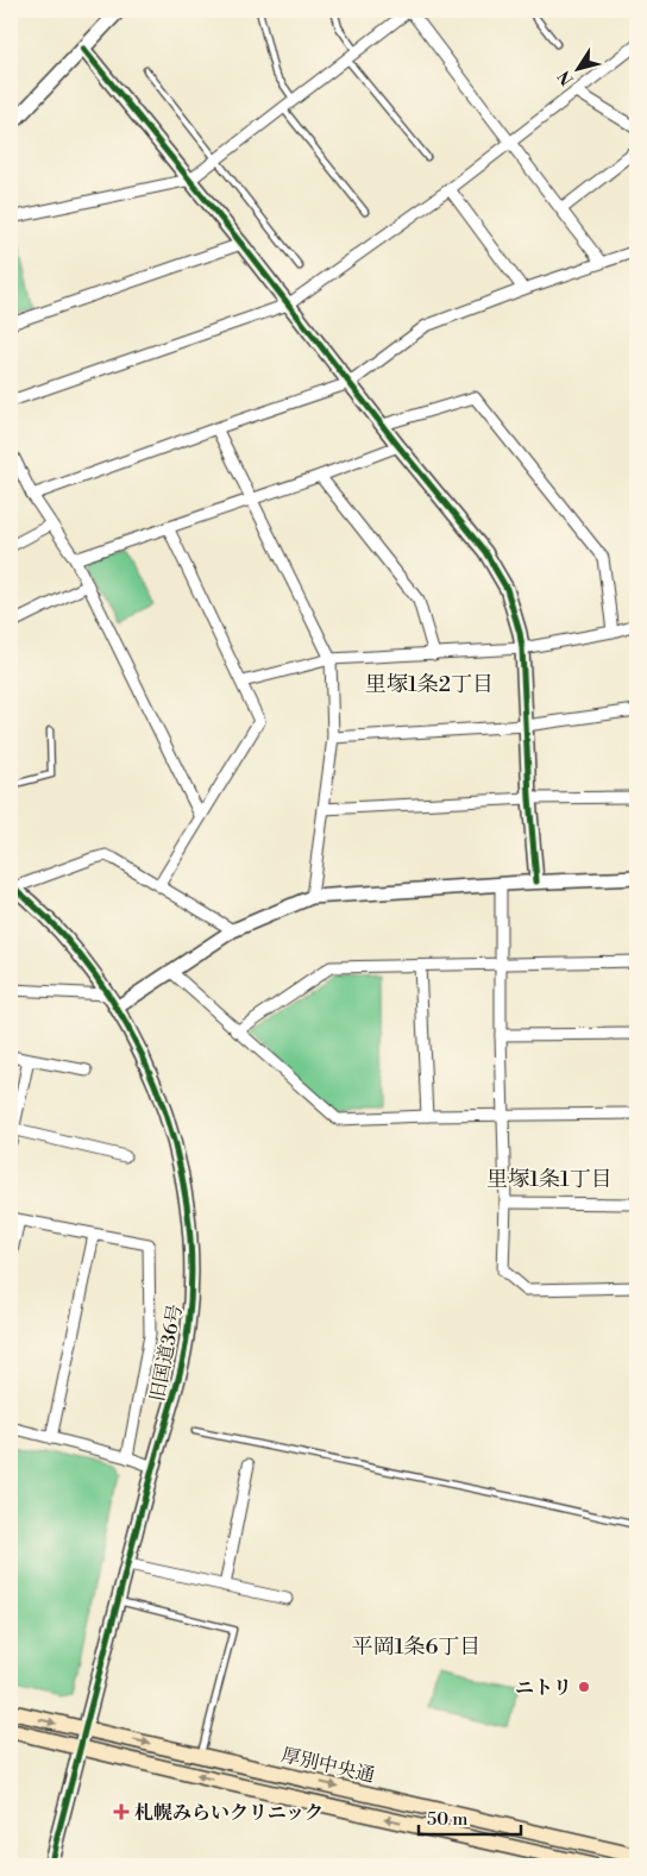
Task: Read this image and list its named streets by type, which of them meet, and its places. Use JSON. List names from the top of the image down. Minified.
{"streets":{"main road":["厚別中央通"],"street":["旧国道36号"]},"crossings":[["旧国道36号","厚別中央通"]],"districts":["里塚1条2丁目","里塚1条1丁目","平岡1条6丁目"],"places":{"other":["ニトリ"],"health":["札幌みらいクリニック"]},"scale_bar":"50 m","north":"bottom left"}
